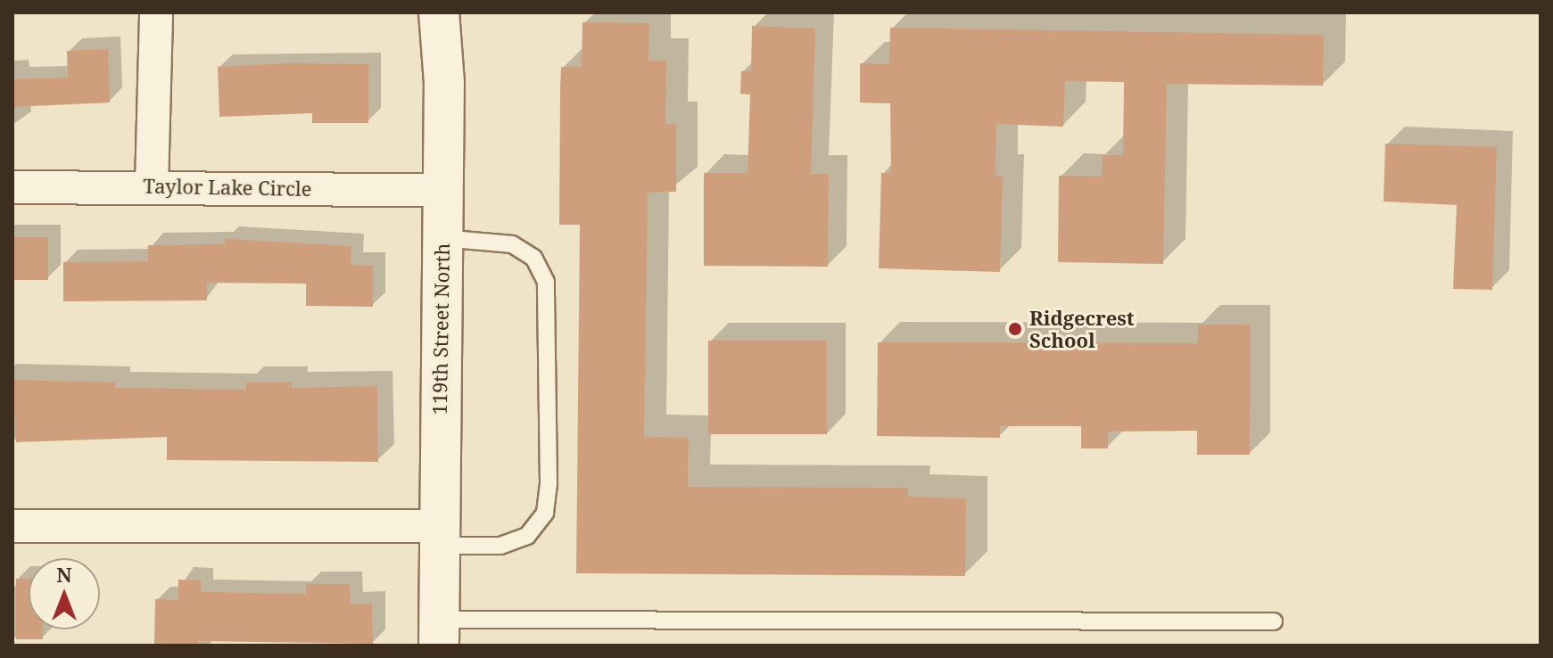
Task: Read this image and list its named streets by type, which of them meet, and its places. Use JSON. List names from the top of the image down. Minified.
{"streets":{"street":["Taylor Lake Circle","119th Street North"]},"crossings":[["Taylor Lake Circle","119th Street North"]],"places":["Ridgecrest School"],"north":"top"}
